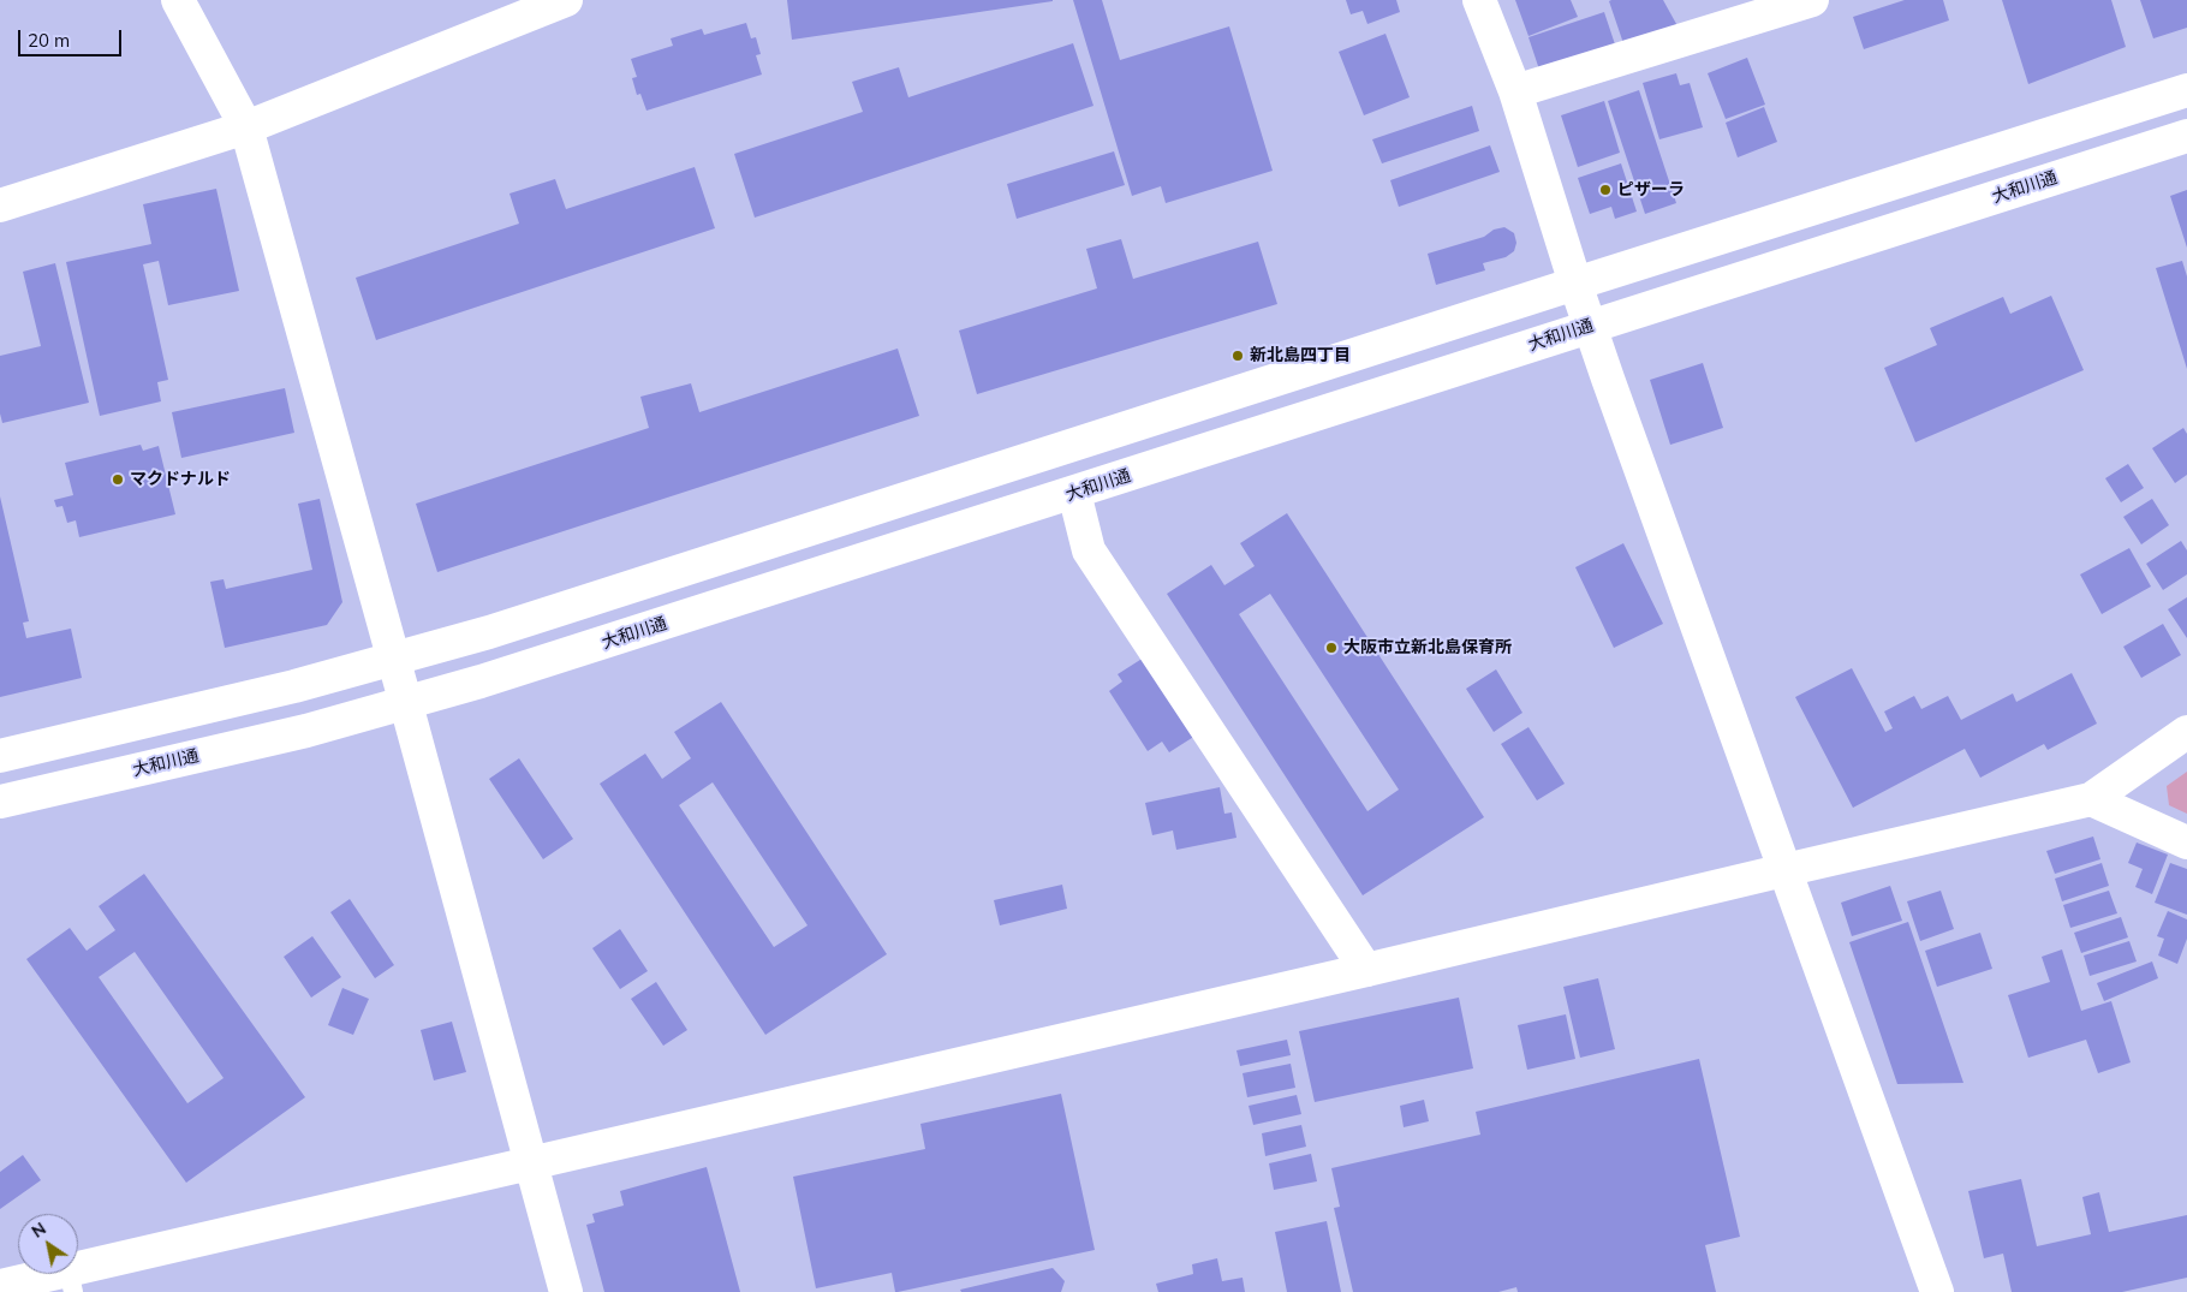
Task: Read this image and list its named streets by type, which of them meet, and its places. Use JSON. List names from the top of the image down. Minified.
{"streets":{"street":["大和川通"]},"places":["ピザーラ","新北島四丁目","マクドナルド","大阪市立新北島保育所"],"scale_bar":"20 m","north":"top left"}
